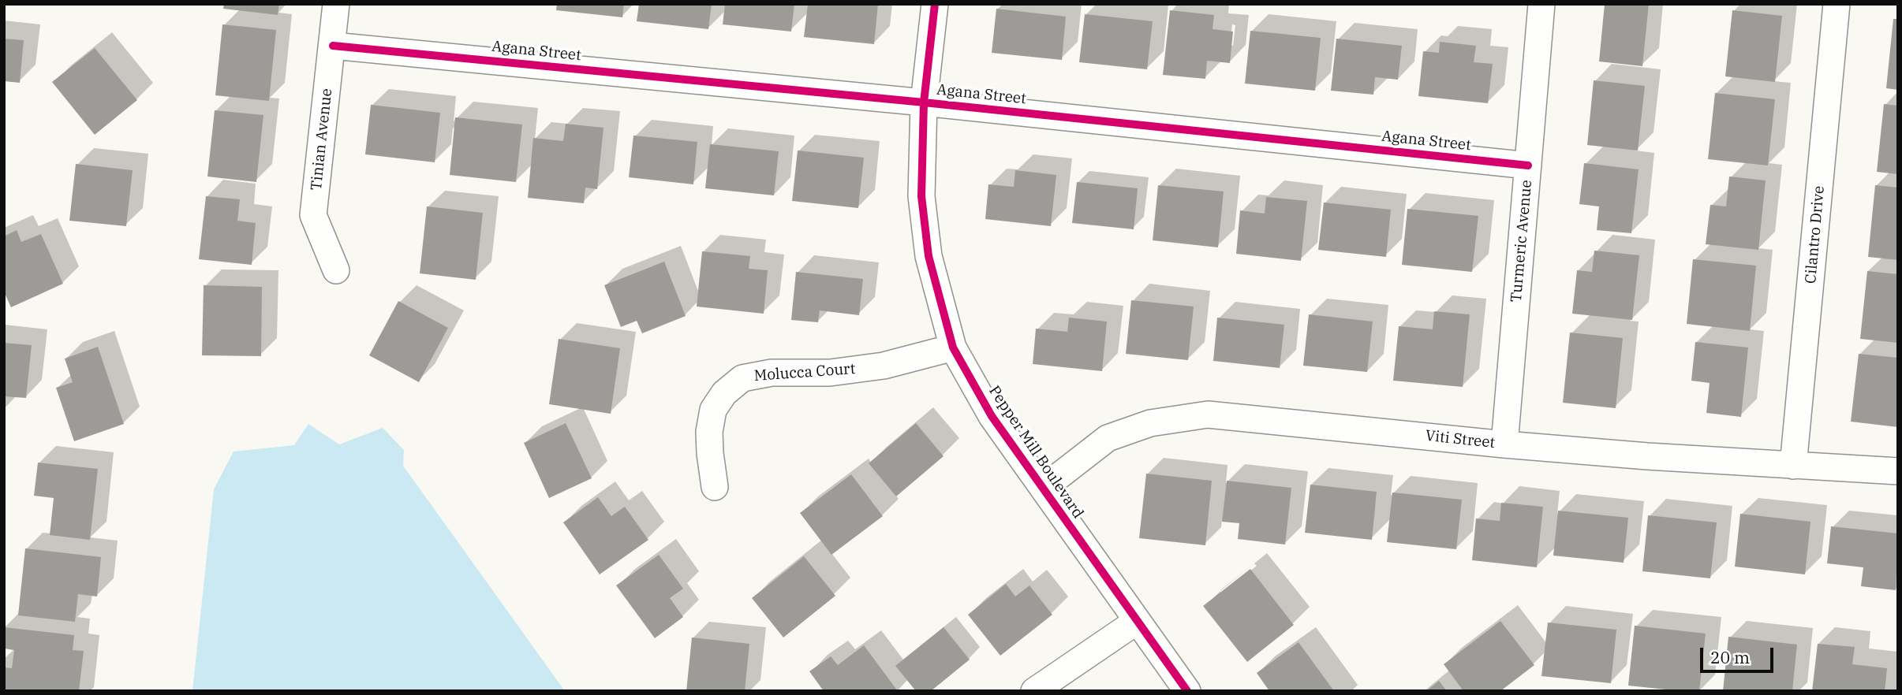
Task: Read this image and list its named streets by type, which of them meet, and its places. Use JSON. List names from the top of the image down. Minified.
{"streets":{"street":["Agana Street","Tinian Avenue","Cilantro Drive","Turmeric Avenue","Molucca Court","Viti Street","Pepper Mill Boulevard"]},"crossings":[["Agana Street","Tinian Avenue"],["Agana Street","Turmeric Avenue"],["Agana Street","Pepper Mill Boulevard"],["Cilantro Drive","Viti Street"],["Turmeric Avenue","Viti Street"],["Molucca Court","Pepper Mill Boulevard"],["Viti Street","Pepper Mill Boulevard"]],"scale_bar":"20 m"}
